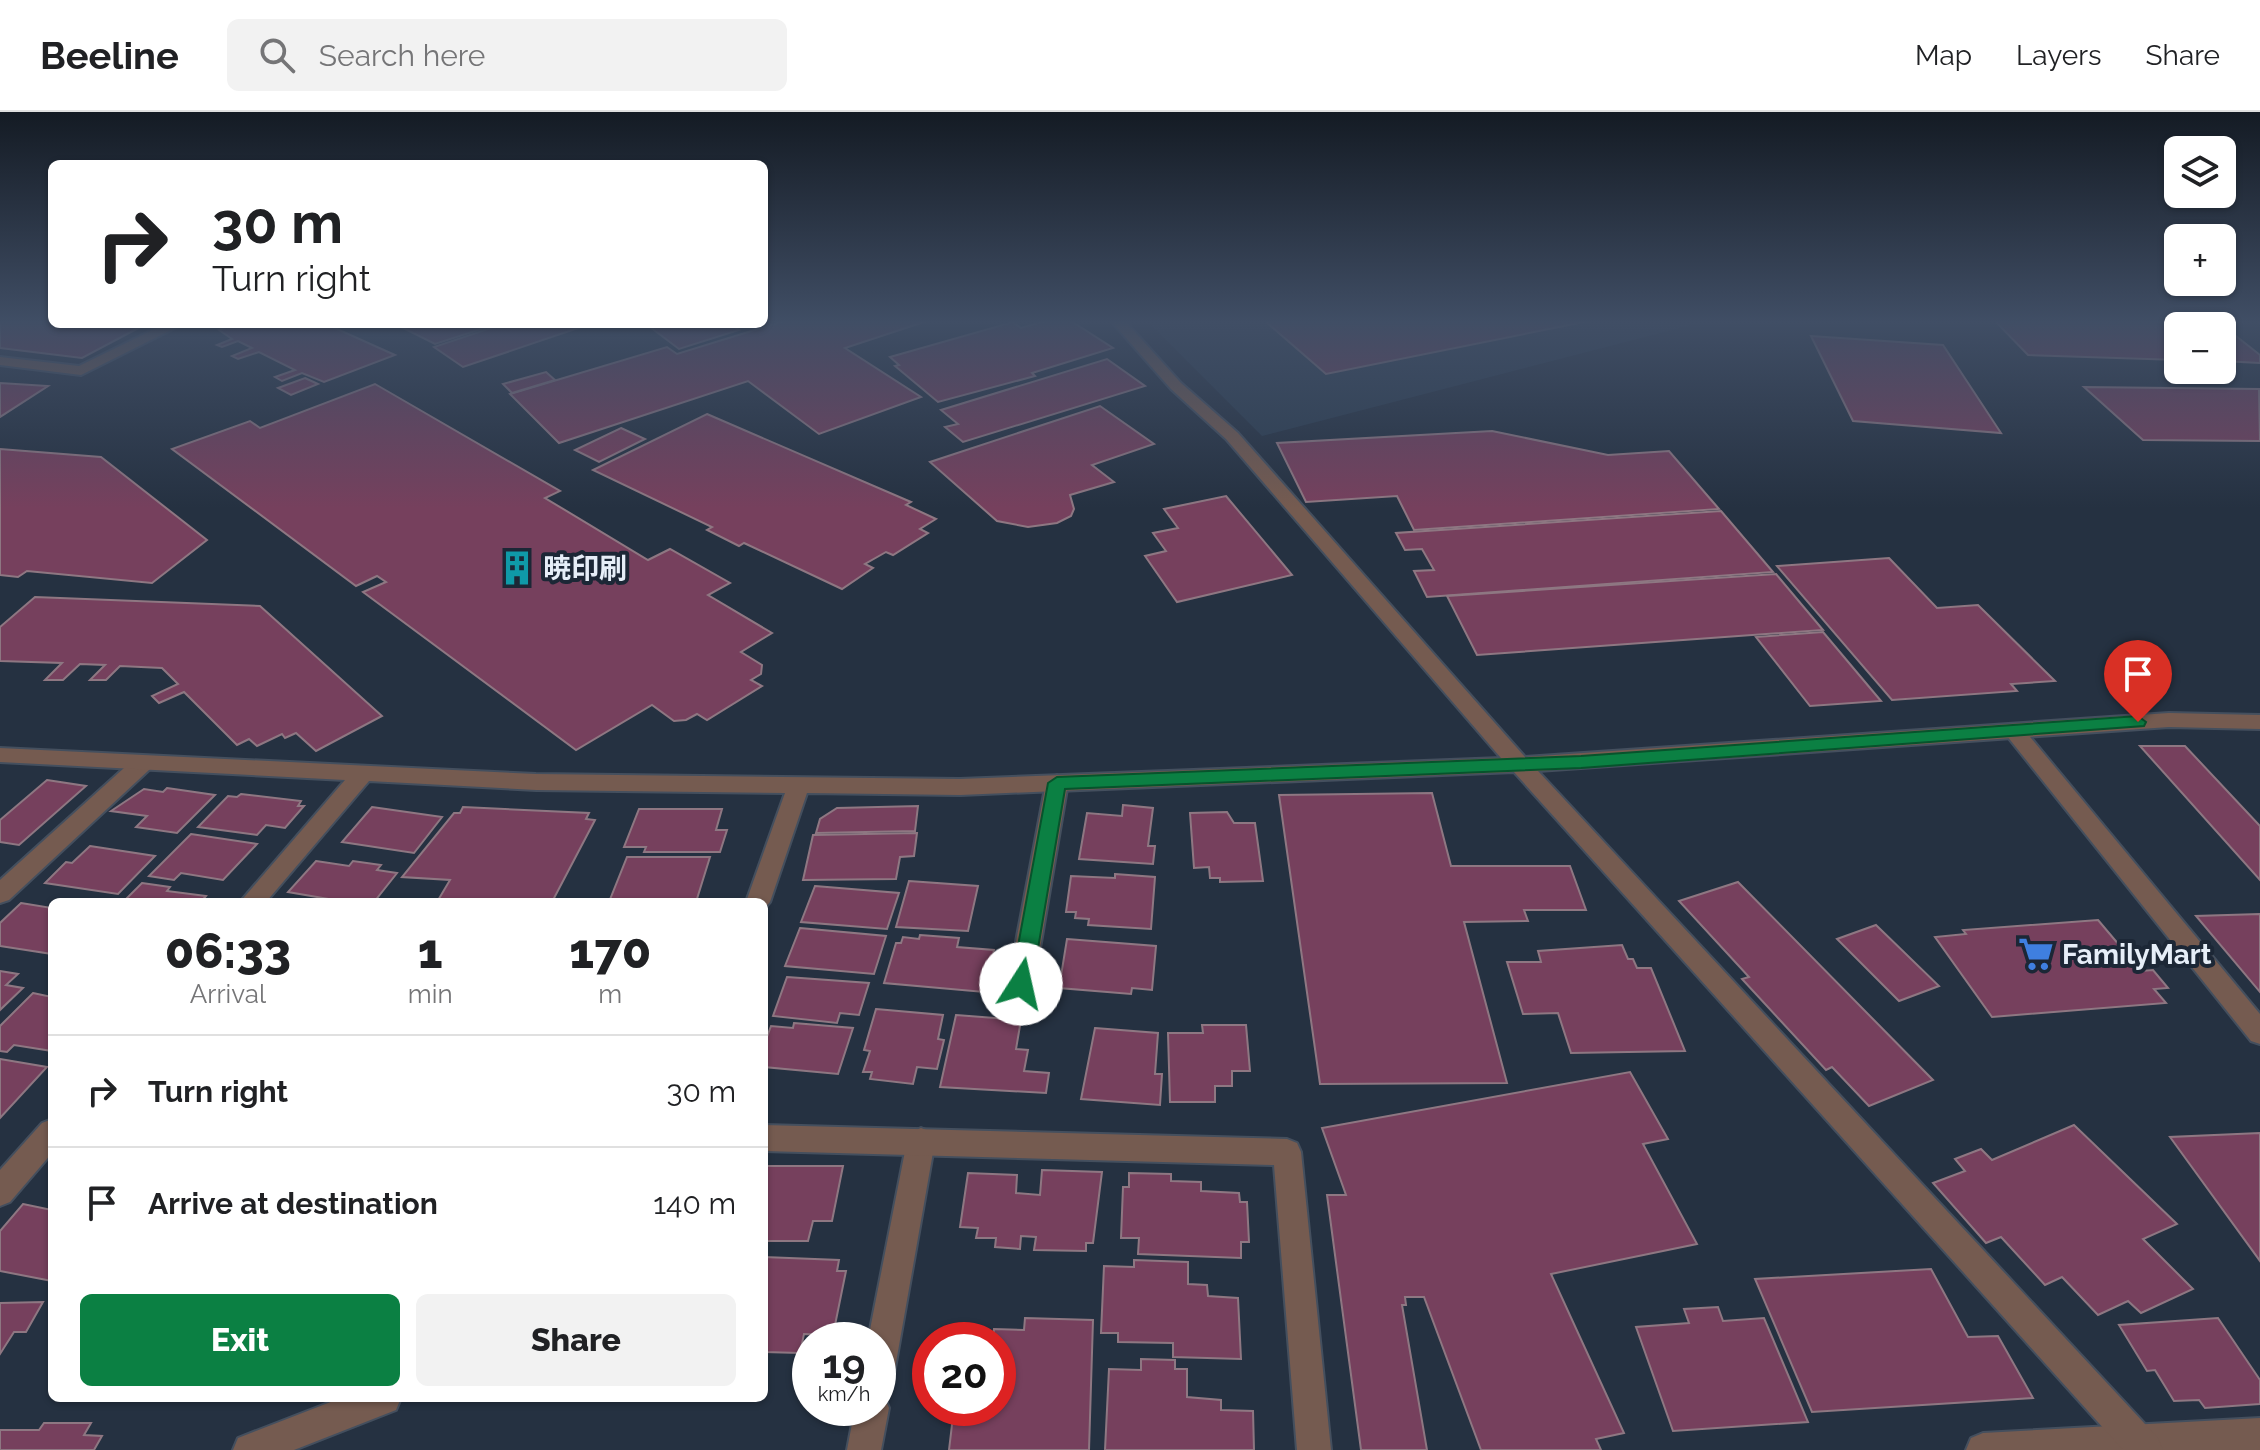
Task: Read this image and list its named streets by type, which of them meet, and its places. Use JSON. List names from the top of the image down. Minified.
{"places":{"building":["暁印刷"],"supermarket":["FamilyMart"]},"page":{"header":"Beeline","search":"Search here","nav":["Map","Layers","Share"],"map_buttons":["+","−"],"turn":["30 m","Turn right"],"eta":["06:33","Arrival","1","min","170","m"],"list":[{"name":"Turn right","value":"30 m"},{"name":"Arrive at destination","value":"140 m"}],"buttons":["Exit","Share"],"speed":"19 km/h","limit":"20"}}
